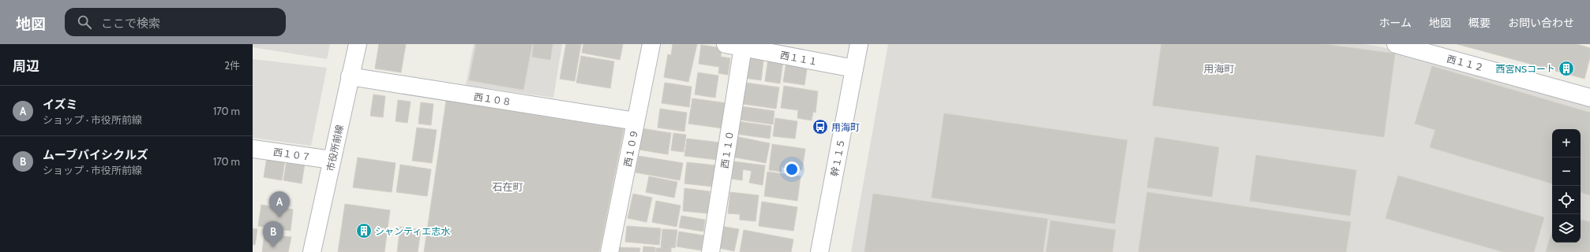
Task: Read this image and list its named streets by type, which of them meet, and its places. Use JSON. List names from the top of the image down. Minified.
{"streets":{"street":["西１１１","西１１２","西１０８","市役所前線","西１０９","西１１０","西１０７","幹１１５"]},"crossings":[["西１１１","西１１０"],["西１１１","幹１１５"],["西１０８","市役所前線"],["西１０８","西１０９"],["市役所前線","西１０７"]],"districts":["用海町","石在町"],"places":{"building":["西宮NSコート","シャンティエ志水"],"bus stop":["用海町"]},"page":{"header":"地図","search":"ここで検索","nav":["ホーム","地図","概要","お問い合わせ"],"heading":["周辺","2件"],"list":[{"mark":"A","name":"イズミ","note":"ショップ · 市役所前線","value":"170 m"},{"mark":"B","name":"ムーブバイシクルズ","note":"ショップ · 市役所前線","value":"170 m"}],"map_buttons":["+","−"],"pins":["A","B"]}}
